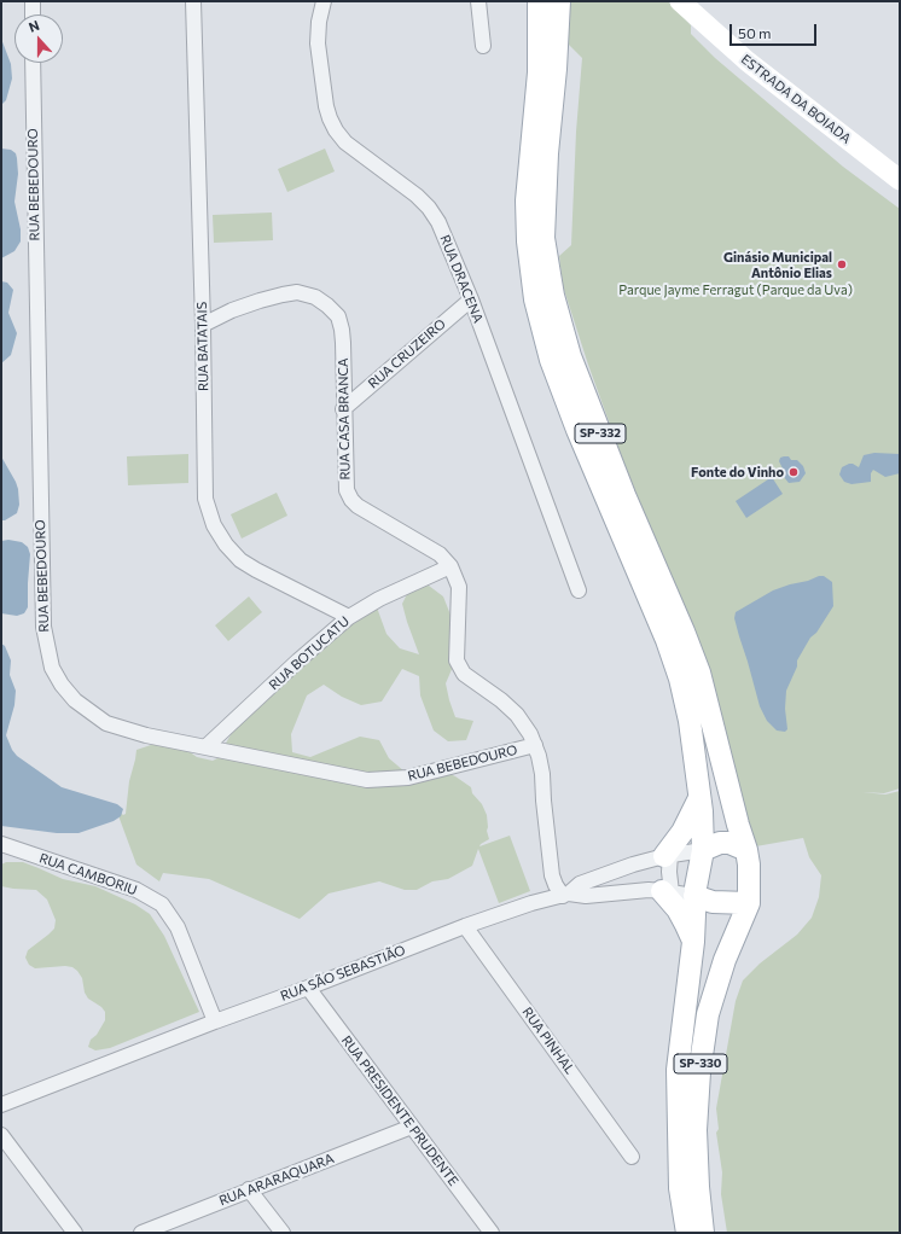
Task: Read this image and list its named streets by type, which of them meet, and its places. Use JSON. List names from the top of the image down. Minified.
{"streets":{"main road":["ESTRADA DA BOIADA","SP-332","SP-330"],"street":["RUA BEBEDOURO","RUA DRACENA","RUA BATATAIS","RUA CRUZEIRO","RUA CASA BRANCA","RUA BOTUCATU","RUA CAMBORIU","RUA SÃO SEBASTIÃO","RUA PINHAL","RUA PRESIDENTE PRUDENTE","RUA ARARAQUARA"]},"crossings":[["RUA BEBEDOURO","RUA CASA BRANCA"],["RUA BEBEDOURO","RUA BOTUCATU"],["RUA DRACENA","RUA CRUZEIRO"],["RUA BATATAIS","RUA CASA BRANCA"],["RUA BATATAIS","RUA BOTUCATU"],["RUA CRUZEIRO","RUA CASA BRANCA"],["RUA CASA BRANCA","RUA BOTUCATU"],["RUA CASA BRANCA","RUA SÃO SEBASTIÃO"],["SP-332","RUA SÃO SEBASTIÃO"],["SP-332","SP-330"],["RUA CAMBORIU","RUA SÃO SEBASTIÃO"],["RUA SÃO SEBASTIÃO","RUA PINHAL"],["RUA SÃO SEBASTIÃO","SP-330"],["RUA SÃO SEBASTIÃO","RUA PRESIDENTE PRUDENTE"],["RUA PRESIDENTE PRUDENTE","RUA ARARAQUARA"]],"parks":["Parque Jayme Ferragut (Parque da Uva)"],"places":["Ginásio Municipal Antônio Elias","Fonte do Vinho"],"scale_bar":"50 m","north":"top"}
